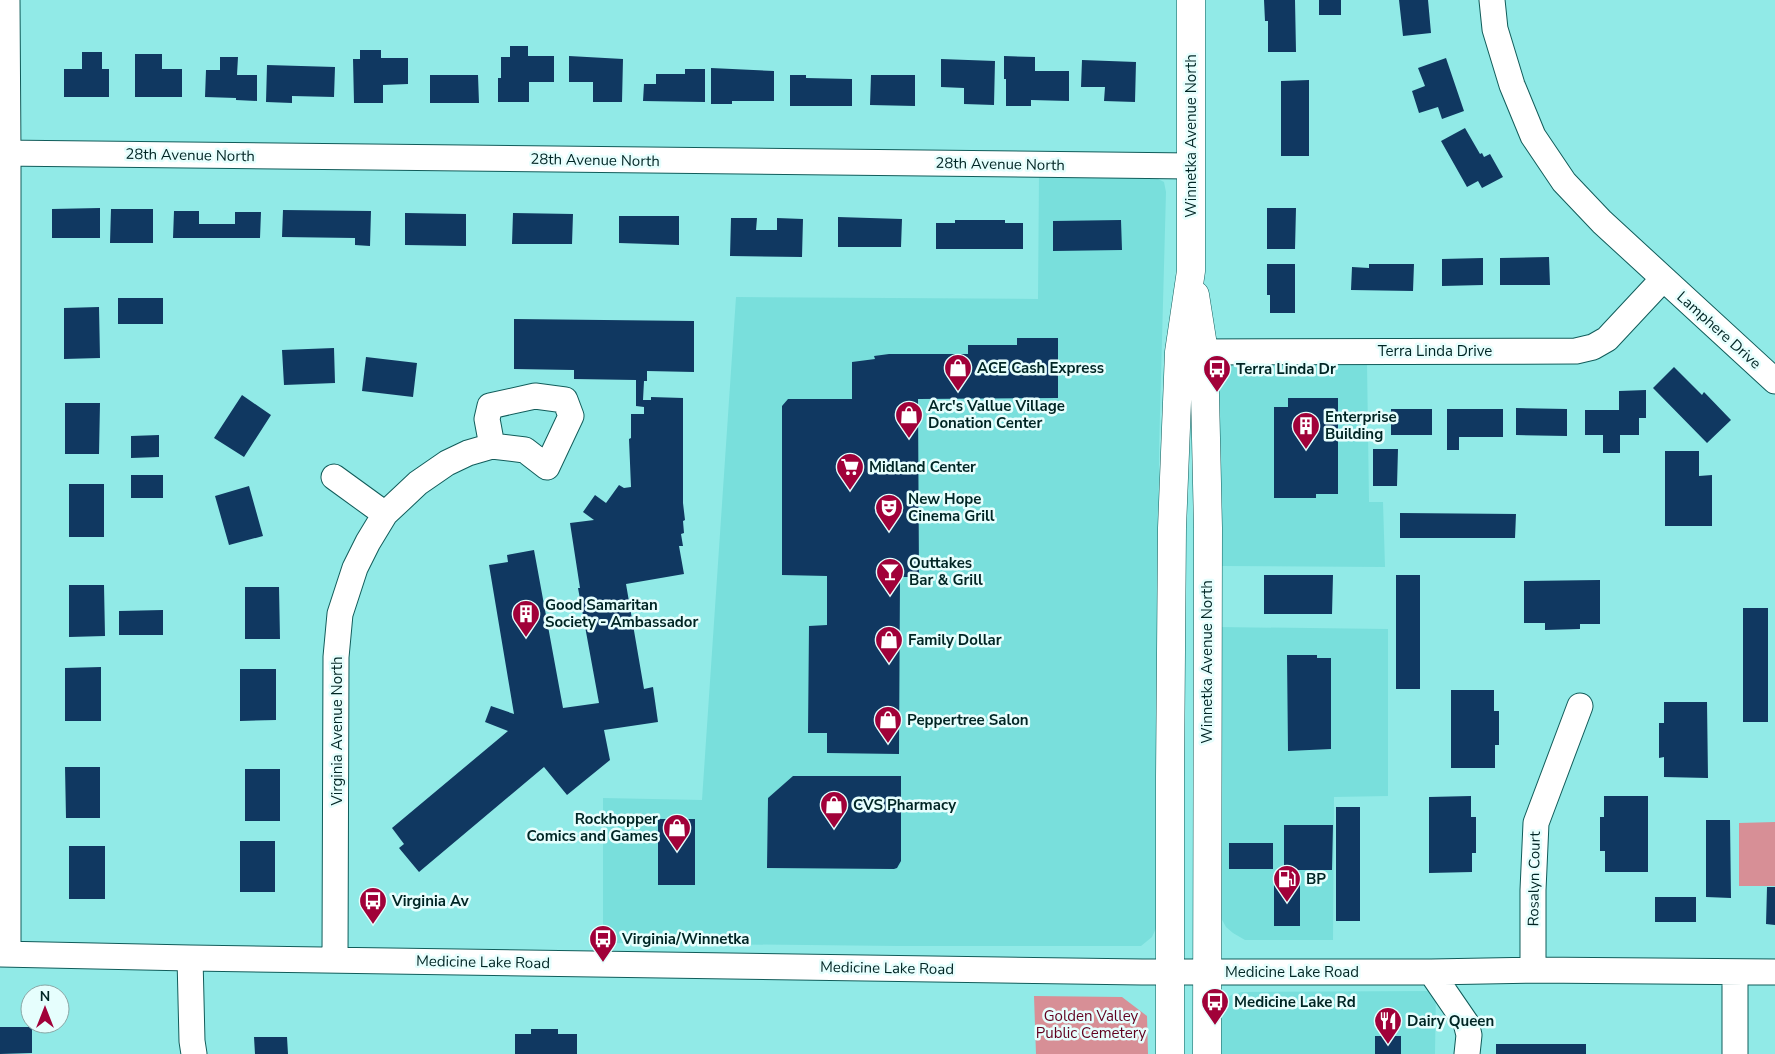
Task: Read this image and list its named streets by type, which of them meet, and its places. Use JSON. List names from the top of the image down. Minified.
{"streets":{"main road":["Winnetka Avenue North"],"street":["28th Avenue North","Lamphere Drive","Terra Linda Drive","Virginia Avenue North","Rosalyn Court","Medicine Lake Road"]},"crossings":[["Winnetka Avenue North","28th Avenue North"],["Winnetka Avenue North","Terra Linda Drive"],["Winnetka Avenue North","Medicine Lake Road"],["Lamphere Drive","Terra Linda Drive"],["Virginia Avenue North","Medicine Lake Road"],["Rosalyn Court","Medicine Lake Road"]],"parks":["Golden Valley Public Cemetery"],"places":{"shop":["ACE Cash Express","Arc's Vallue Village Donation Center","Family Dollar","Peppertree Salon","CVS Pharmacy","Rockhopper Comics and Games"],"bus stop":["Terra Linda Dr","Virginia Av","Virginia/Winnetka","Medicine Lake Rd"],"building":["Enterprise Building","Good Samaritan Society - Ambassador"],"supermarket":["Midland Center"],"theatre":["New Hope Cinema Grill"],"bar":["Outtakes Bar & Grill"],"fuel station":["BP"],"restaurant":["Dairy Queen"]},"north":"top"}
